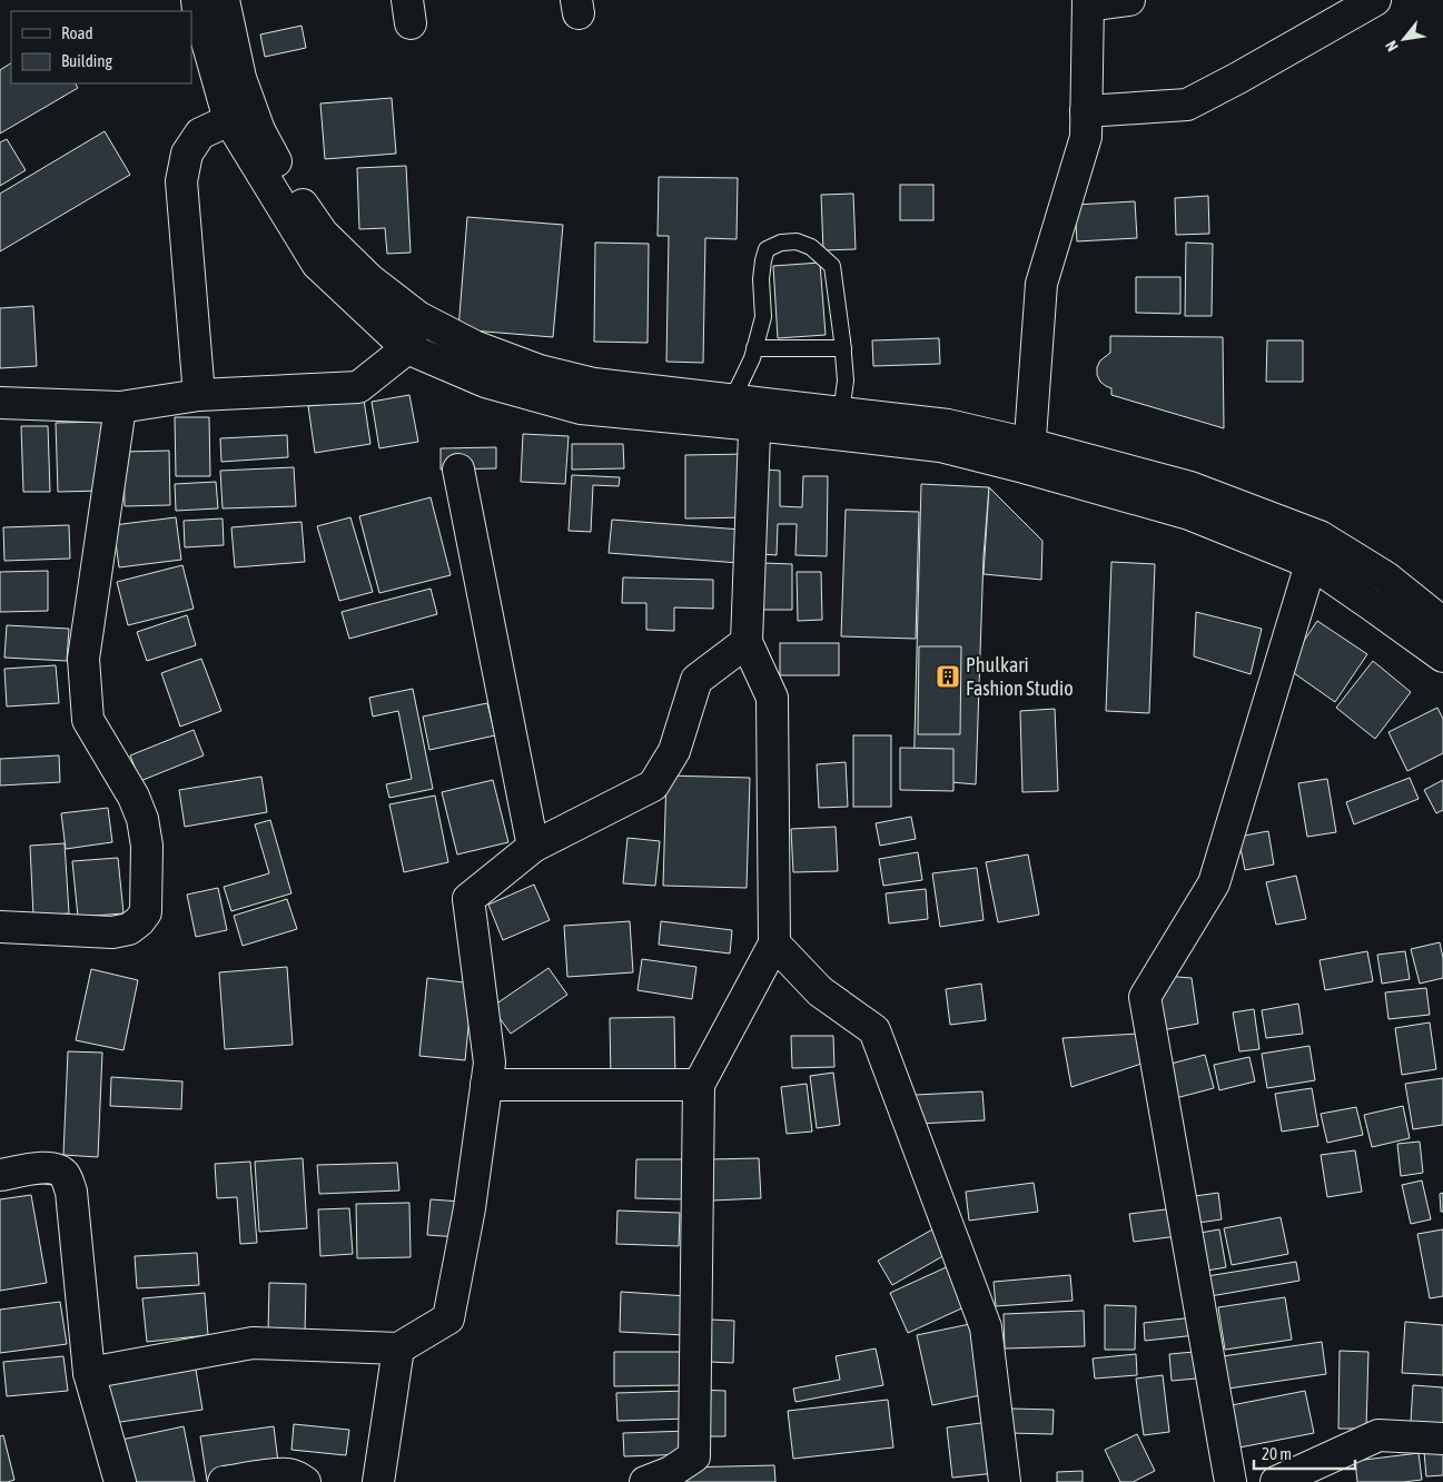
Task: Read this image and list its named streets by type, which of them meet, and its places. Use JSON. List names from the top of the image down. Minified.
{"places":{"building":["Phulkari Fashion Studio"]},"legend":["Road","Building"],"scale_bar":"20 m","north":"bottom left"}
